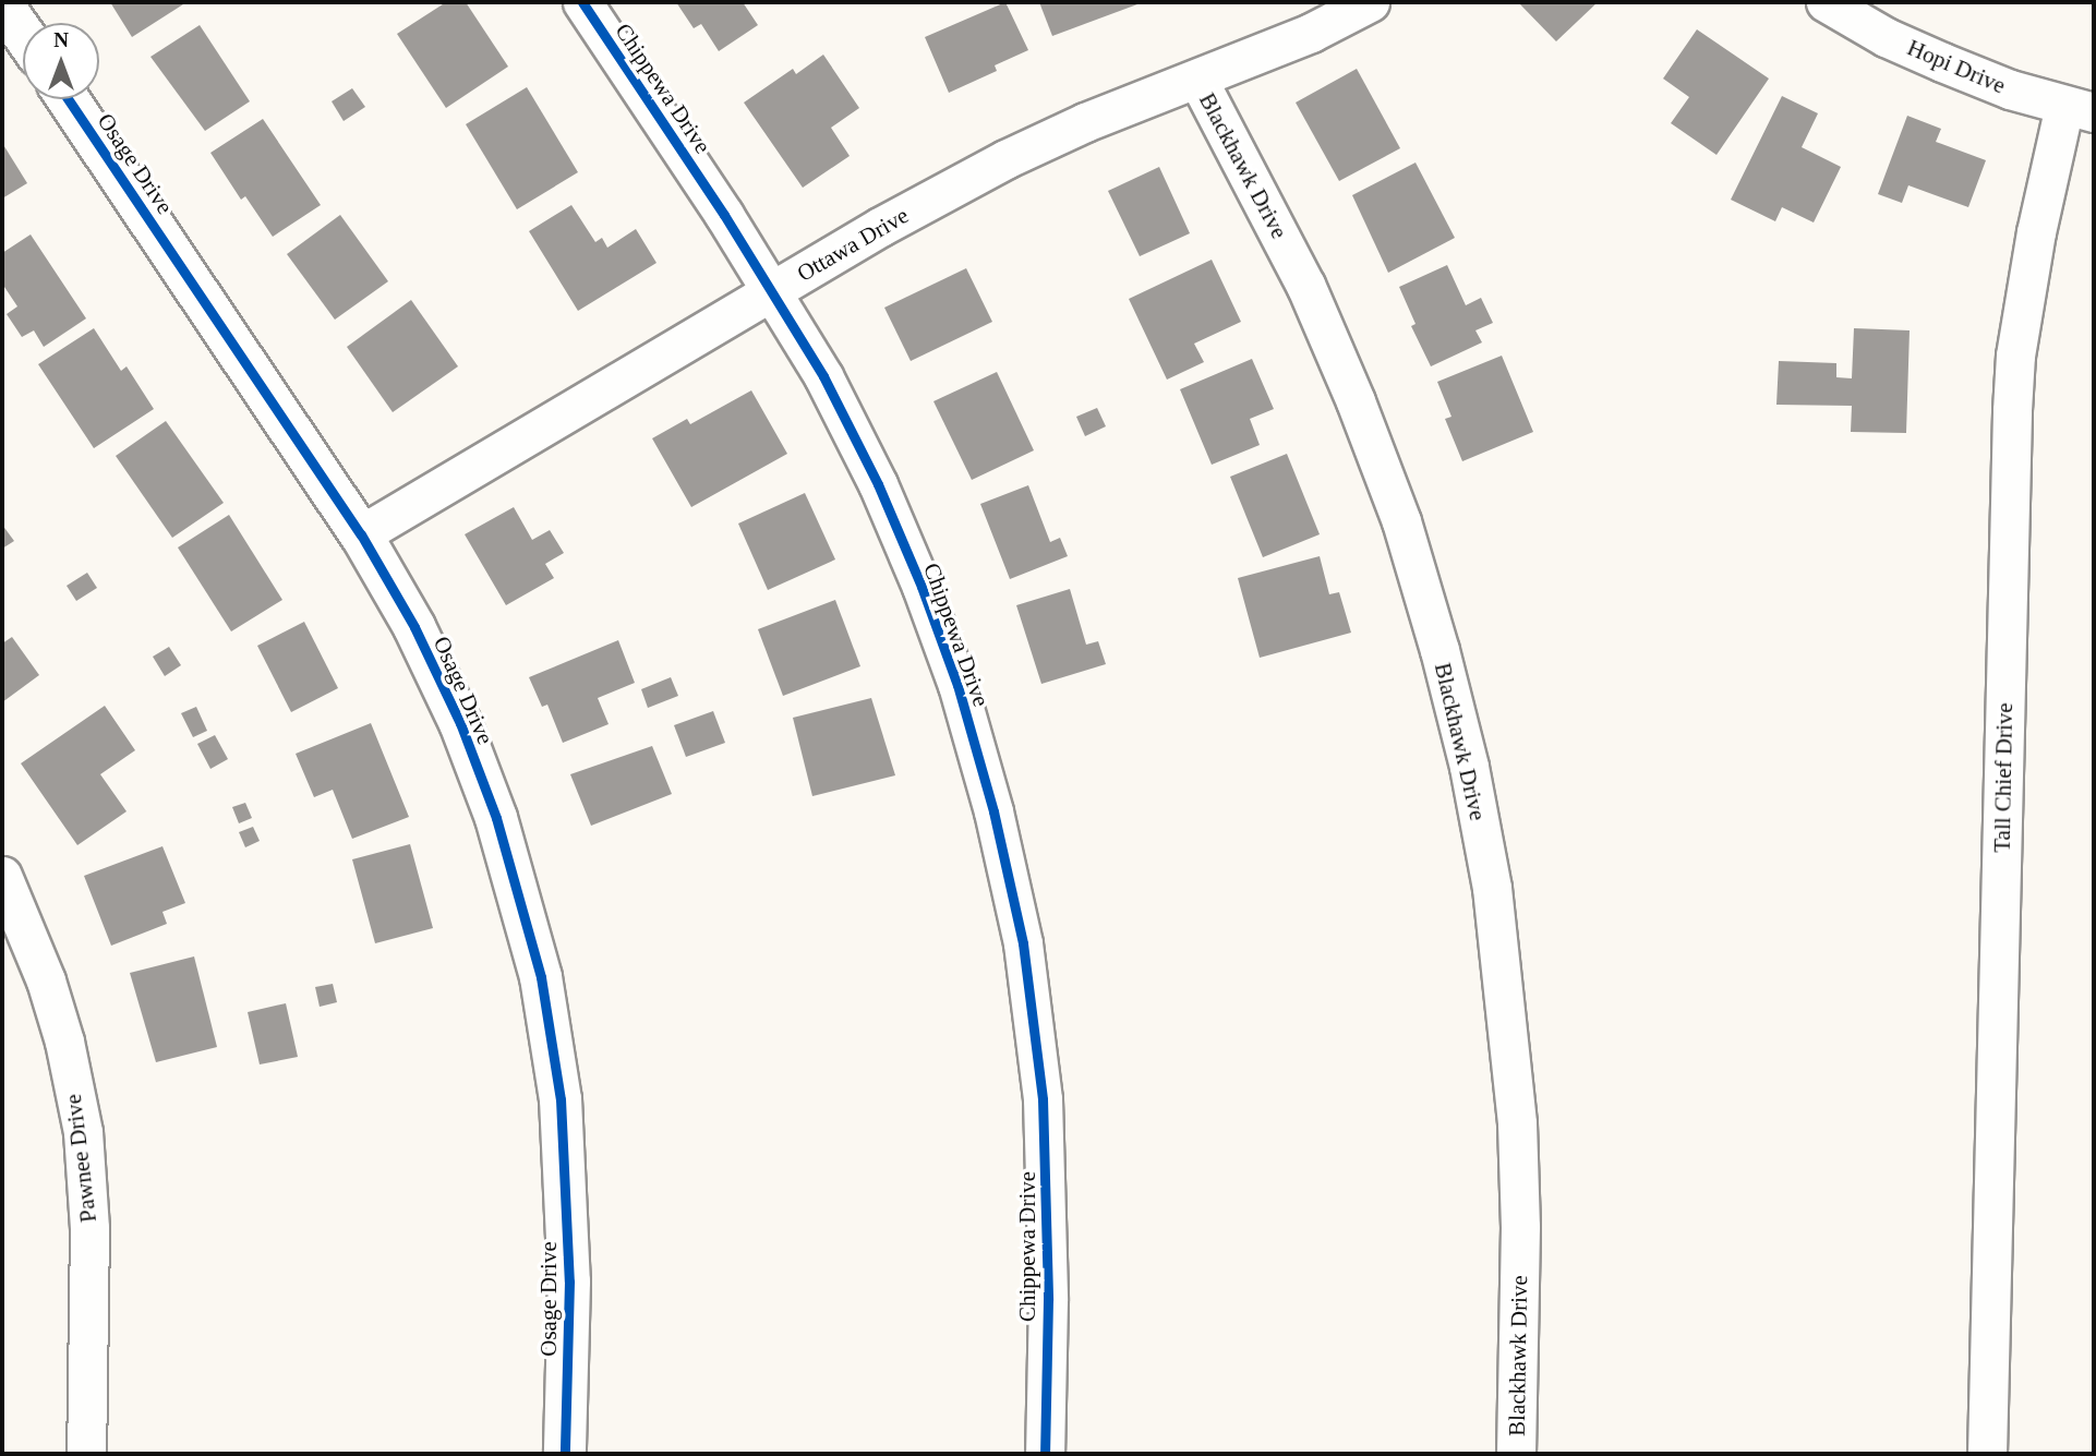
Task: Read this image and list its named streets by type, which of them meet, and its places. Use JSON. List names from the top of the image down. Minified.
{"streets":{"street":["Hopi Drive","Chippewa Drive","Osage Drive","Blackhawk Drive","Ottawa Drive","Tall Chief Drive","Pawnee Drive"]},"crossings":[["Hopi Drive","Tall Chief Drive"],["Chippewa Drive","Ottawa Drive"],["Osage Drive","Ottawa Drive"],["Blackhawk Drive","Ottawa Drive"]],"north":"top"}
